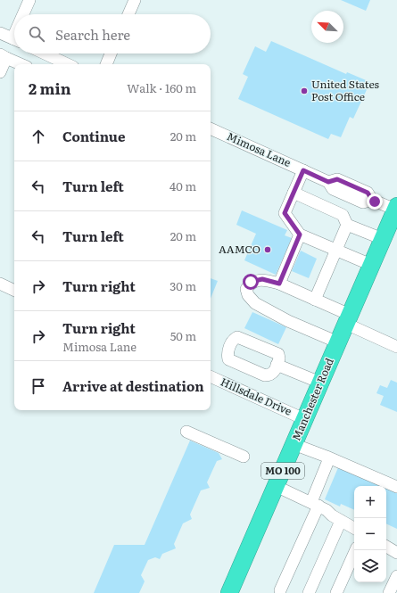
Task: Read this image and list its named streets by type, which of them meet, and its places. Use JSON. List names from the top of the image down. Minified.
{"streets":{"highway":["Manchester Road","MO 100"],"street":["Mimosa Lane","Hillsdale Drive"]},"crossings":[["Mimosa Lane","Manchester Road"],["Hillsdale Drive","Manchester Road"]],"places":["United States Post Office","AAMCO"],"north":"top left","page":{"search":"Search here","heading":["2 min","Walk · 160 m"],"list":[["Continue","20 m"],["Turn left","40 m"],["Turn left","20 m"],["Turn right","30 m"],["Turn right","Mimosa Lane","50 m"],"Arrive at destination"],"map_buttons":["+","−"]}}
